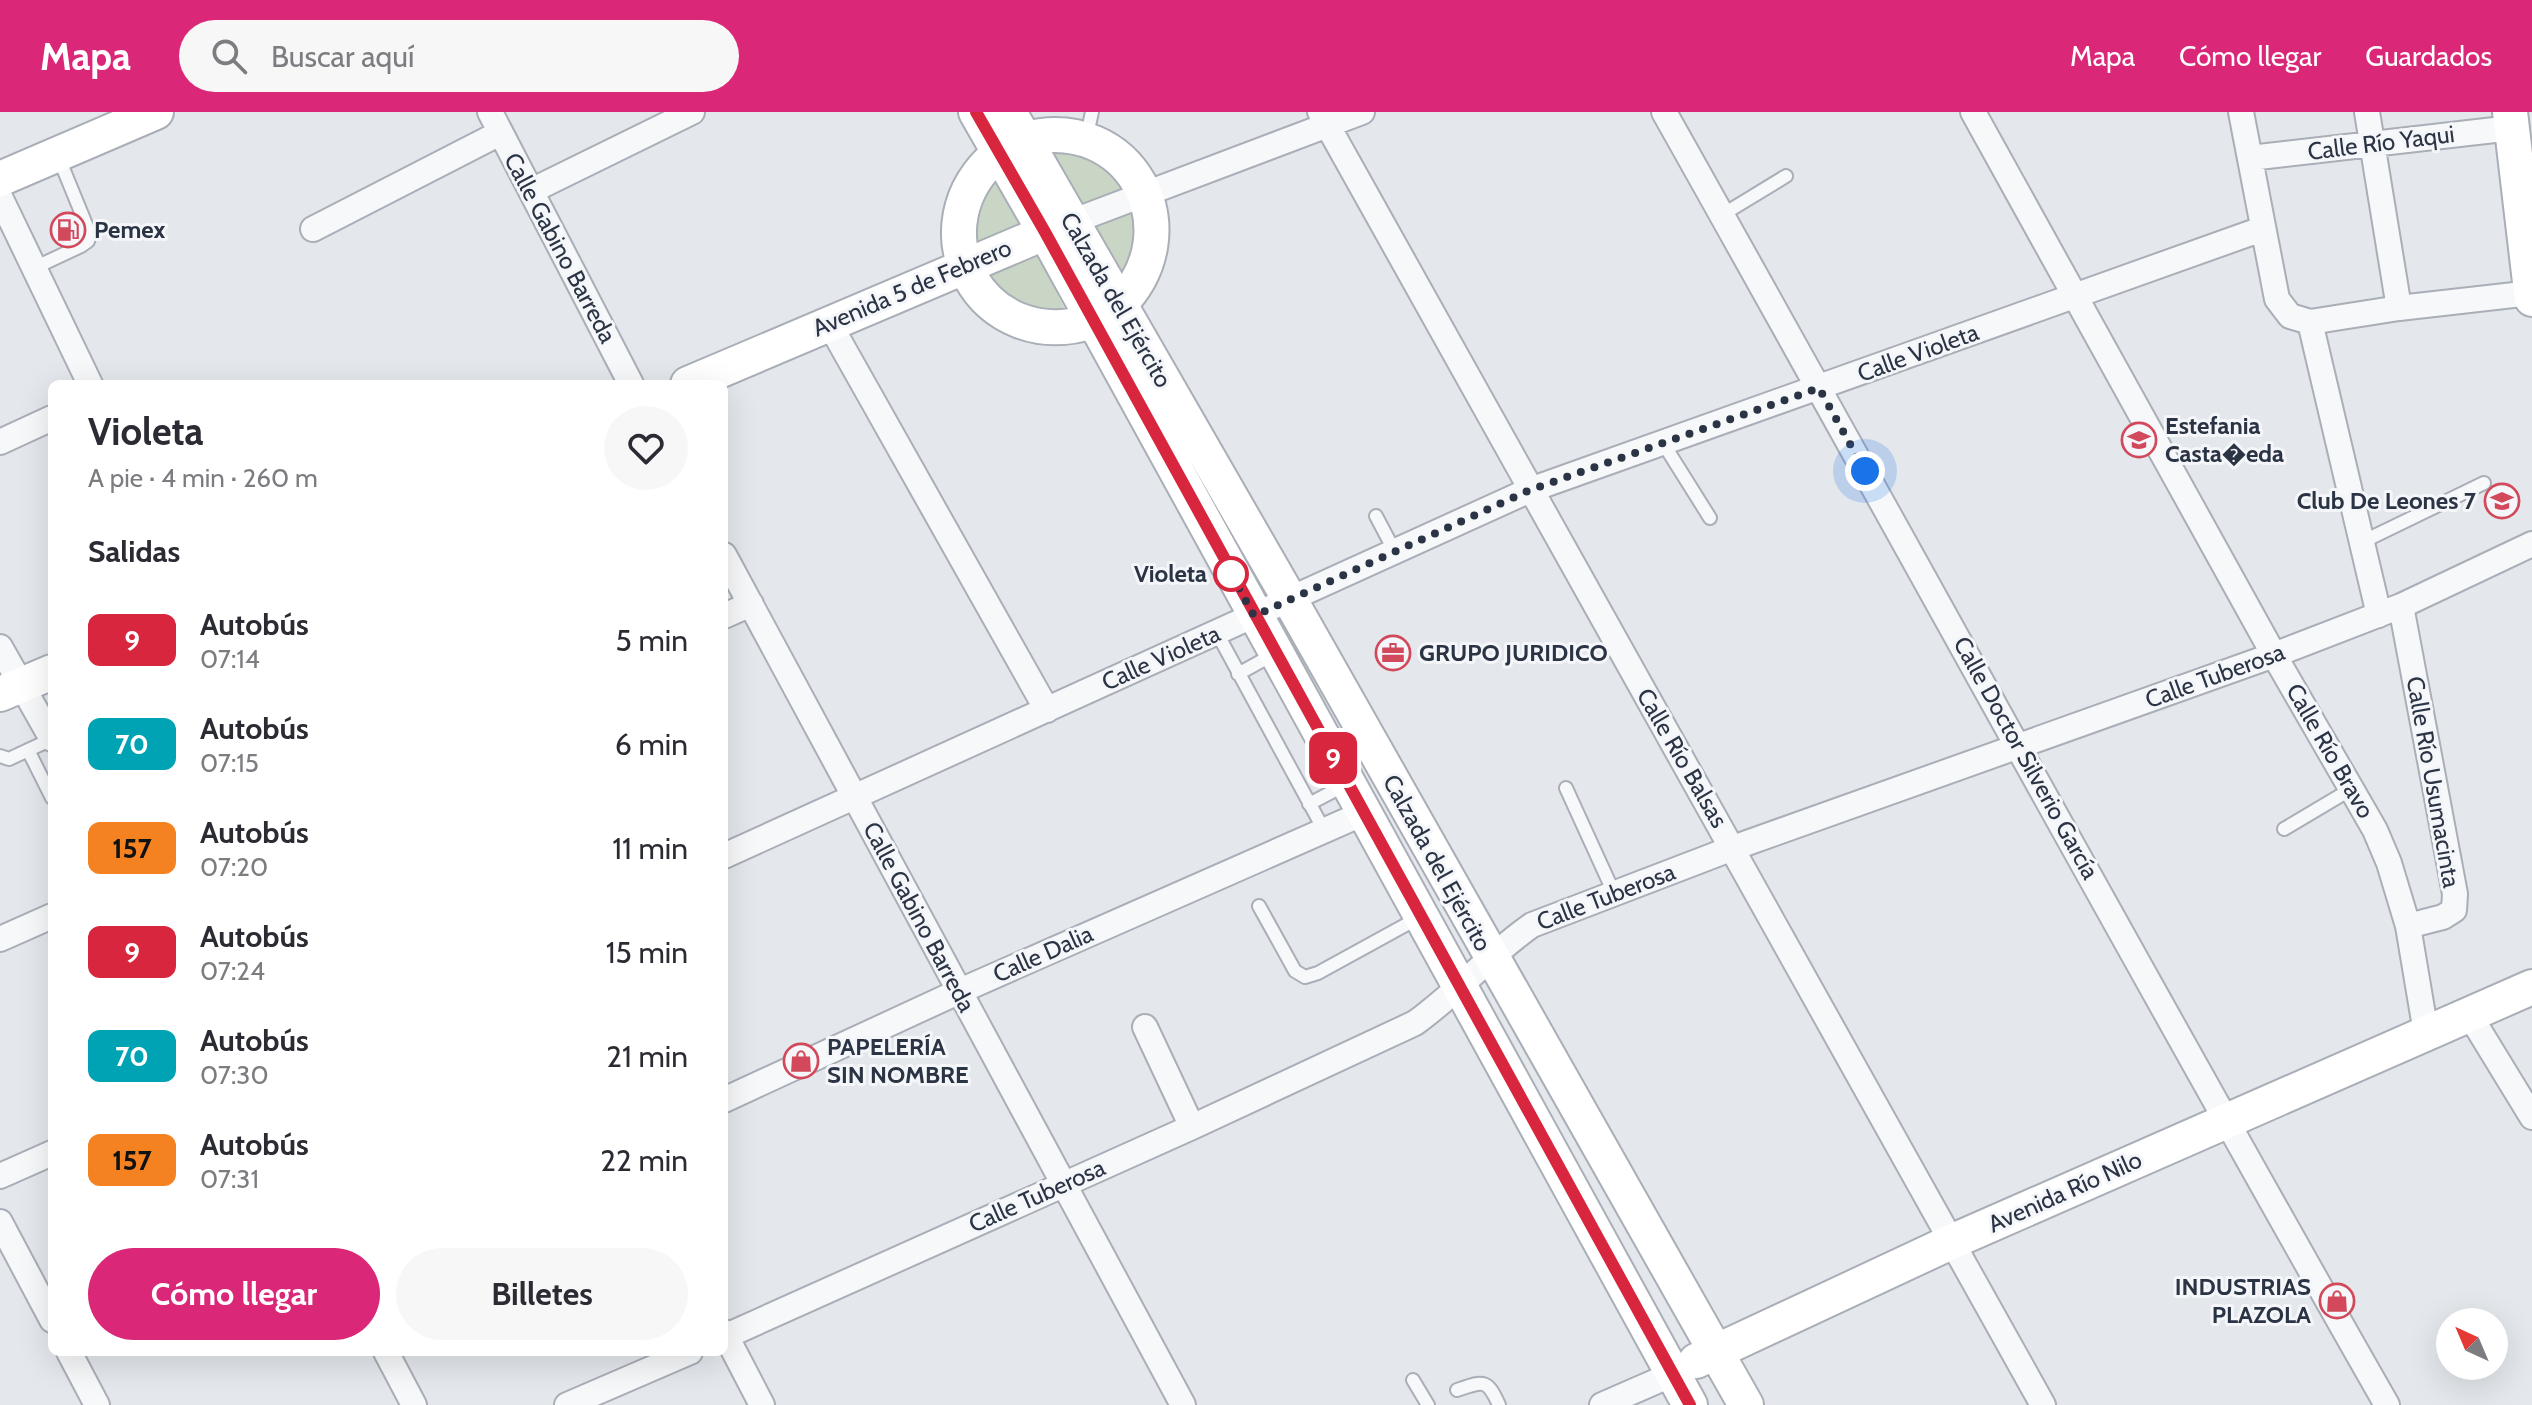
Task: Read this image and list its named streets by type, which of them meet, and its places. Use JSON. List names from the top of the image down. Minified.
{"streets":{"main road":["Avenida 5 de Febrero","Calzada del Ejército","Avenida Río Nilo"],"street":["Calle Río Yaqui","Calle Gabino Barreda","Calle Violeta","Calle Tuberosa","Calle Río Bravo","Calle Río Balsas","Calle Doctor Silverio García","Calle Río Usumacinta","Calle Dalia"]},"crossings":[["Calle Gabino Barreda","Calle Violeta"],["Calle Gabino Barreda","Calle Tuberosa"],["Calle Gabino Barreda","Calle Dalia"],["Avenida 5 de Febrero","Calzada del Ejército"],["Avenida 5 de Febrero","Calle Río Balsas"],["Calzada del Ejército","Calle Violeta"],["Calzada del Ejército","Calle Tuberosa"],["Calzada del Ejército","Calle Dalia"],["Calzada del Ejército","Avenida Río Nilo"],["Calle Violeta","Calle Río Bravo"],["Calle Violeta","Calle Río Balsas"],["Calle Violeta","Calle Doctor Silverio García"],["Calle Tuberosa","Calle Río Bravo"],["Calle Tuberosa","Calle Río Balsas"],["Calle Tuberosa","Calle Doctor Silverio García"],["Calle Tuberosa","Calle Río Usumacinta"],["Calle Río Bravo","Calle Río Usumacinta"],["Calle Río Bravo","Avenida Río Nilo"],["Calle Río Balsas","Avenida Río Nilo"],["Calle Doctor Silverio García","Avenida Río Nilo"]],"places":{"fuel station":["Pemex"],"school or university":["Estefania Casta�eda","Club De Leones 7"],"other":["Violeta"],"office":["GRUPO JURIDICO"],"shop":["PAPELERÍA SIN NOMBRE","INDUSTRIAS PLAZOLA"]},"lines":["bus line 9"],"north":"top left","page":{"header":"Mapa","search":"Buscar aquí","nav":["Mapa","Cómo llegar","Guardados"],"on_map":"9","heading":[["Violeta","A pie · 4 min · 260 m"],"Salidas"],"list":[{"mark":"9","name":"Autobús","note":"07:14","value":"5 min"},{"mark":"70","name":"Autobús","note":"07:15","value":"6 min"},{"mark":"157","name":"Autobús","note":"07:20","value":"11 min"},{"mark":"9","name":"Autobús","note":"07:24","value":"15 min"},{"mark":"70","name":"Autobús","note":"07:30","value":"21 min"},{"mark":"157","name":"Autobús","note":"07:31","value":"22 min"}],"buttons":["Cómo llegar","Billetes"]}}
